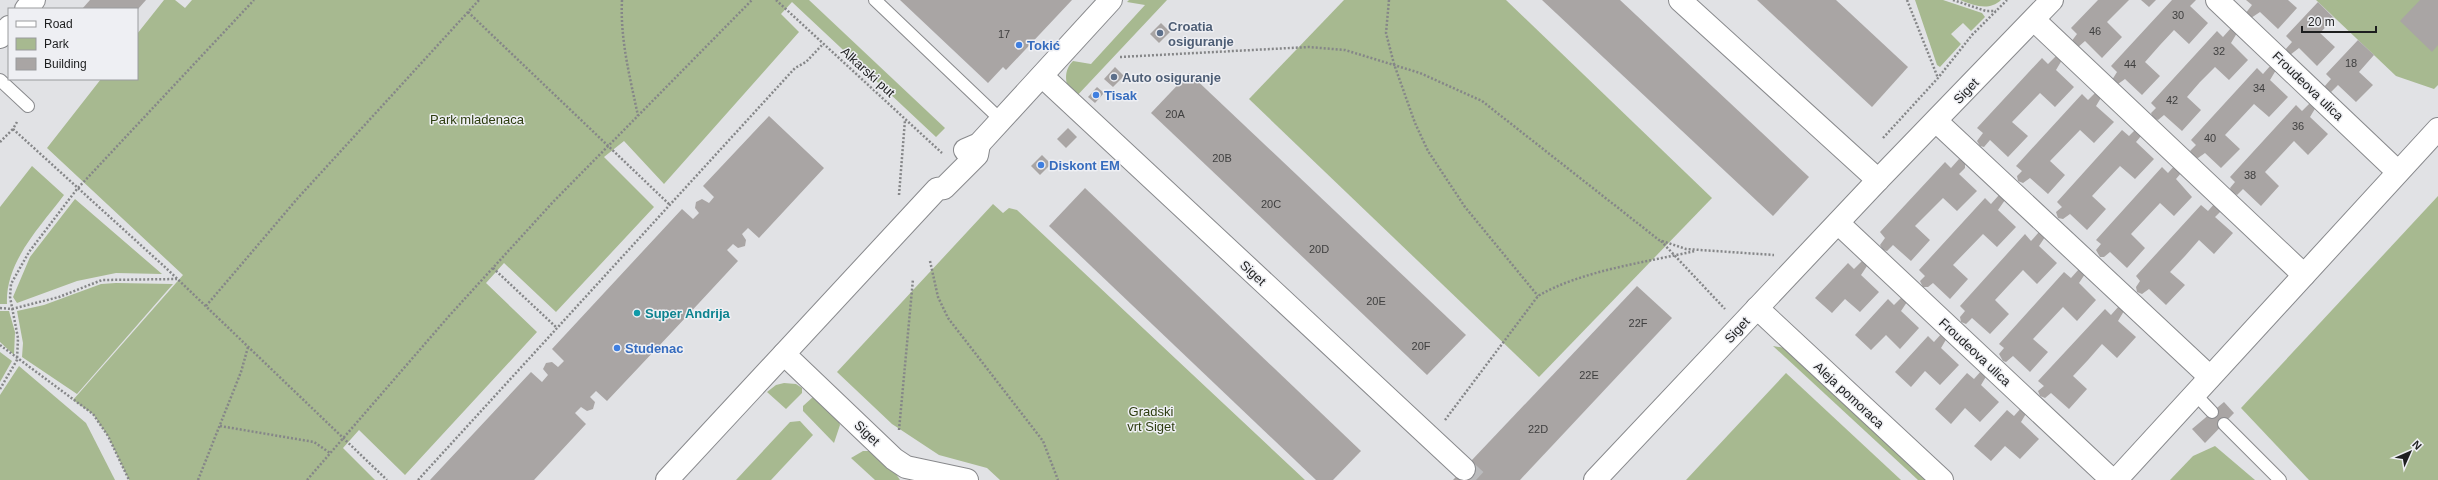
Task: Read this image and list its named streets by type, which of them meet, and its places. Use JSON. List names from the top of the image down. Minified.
{"streets":{"street":["Froudeova ulica","Siget","Aleja pomoraca"],"path":["Alkarski put"]},"crossings":[["Froudeova ulica","Siget"],["Siget","Aleja pomoraca"]],"parks":["Park mladenaca","Gradski vrt Siget"],"places":["Croatia osiguranje","Tokić","Auto osiguranje","Tisak","Diskont EM","Super Andrija","Studenac"],"house_numbers":["30","46","17","32","18","44","34","42","20A","36","40","20B","38","20C","20D","20E","22F","20F","22E","22D"],"legend":["Road","Park","Building"],"scale_bar":"20 m","north":"top right"}
